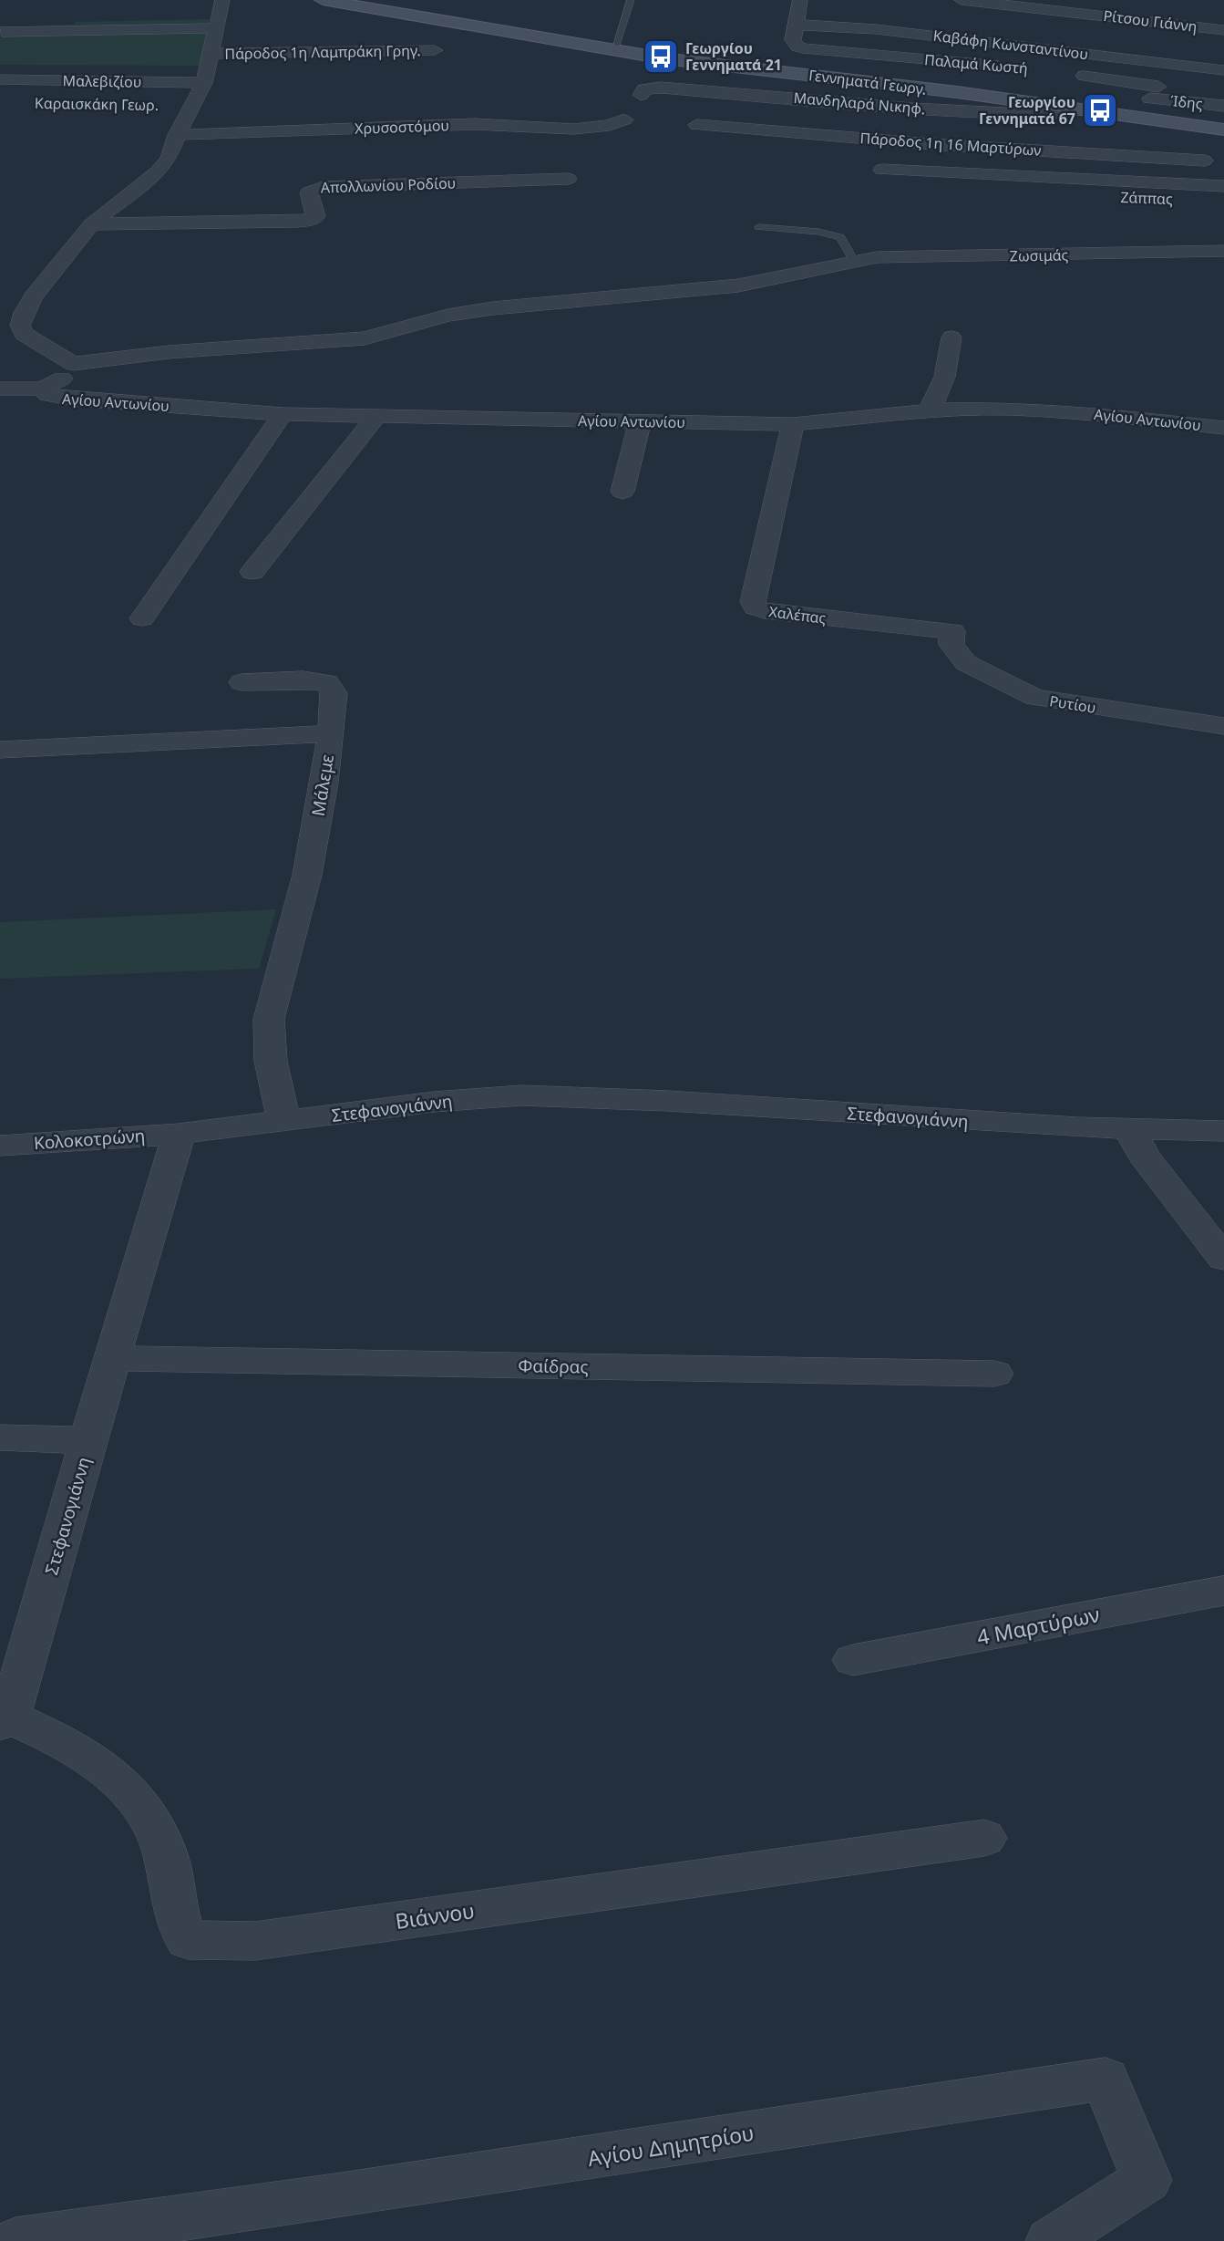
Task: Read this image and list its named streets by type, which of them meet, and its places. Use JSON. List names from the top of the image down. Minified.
{"streets":{"street":["Ρίτσου Γιάννη","Καβάφη Κωνσταντίνου","Πάροδος 1η Λαμπράκη Γρηγ.","Παλαμά Κωστή","Μαλεβιζίου","Γεννηματά Γεωργ.","Ίδης","Μανδηλαρά Νικηφ.","Καραισκάκη Γεωρ.","Χρυσοστόμου","Πάροδος 1η 16 Μαρτύρων","Απολλωνίου Ροδίου","Ζάππας","Ζωσιμάς","Αγίου Αντωνίου","Χαλέπας","Ρυτίου","Μάλεμε","Στεφανογιάννη","Κολοκοτρώνη","Φαίδρας","4 Μαρτύρων","Βιάννου","Αγίου Δημητρίου"]},"crossings":[["Καβάφη Κωνσταντίνου","Παλαμά Κωστή"],["Γεννηματά Γεωργ.","Μανδηλαρά Νικηφ."],["Αγίου Αντωνίου","Χαλέπας"],["Χαλέπας","Ρυτίου"],["Μάλεμε","Στεφανογιάννη"],["Στεφανογιάννη","Κολοκοτρώνη"],["Στεφανογιάννη","Φαίδρας"],["Στεφανογιάννη","Βιάννου"]],"places":{"bus stop":["Γεωργίου Γεννηματά 21","Γεωργίου Γεννηματά 67"]}}
